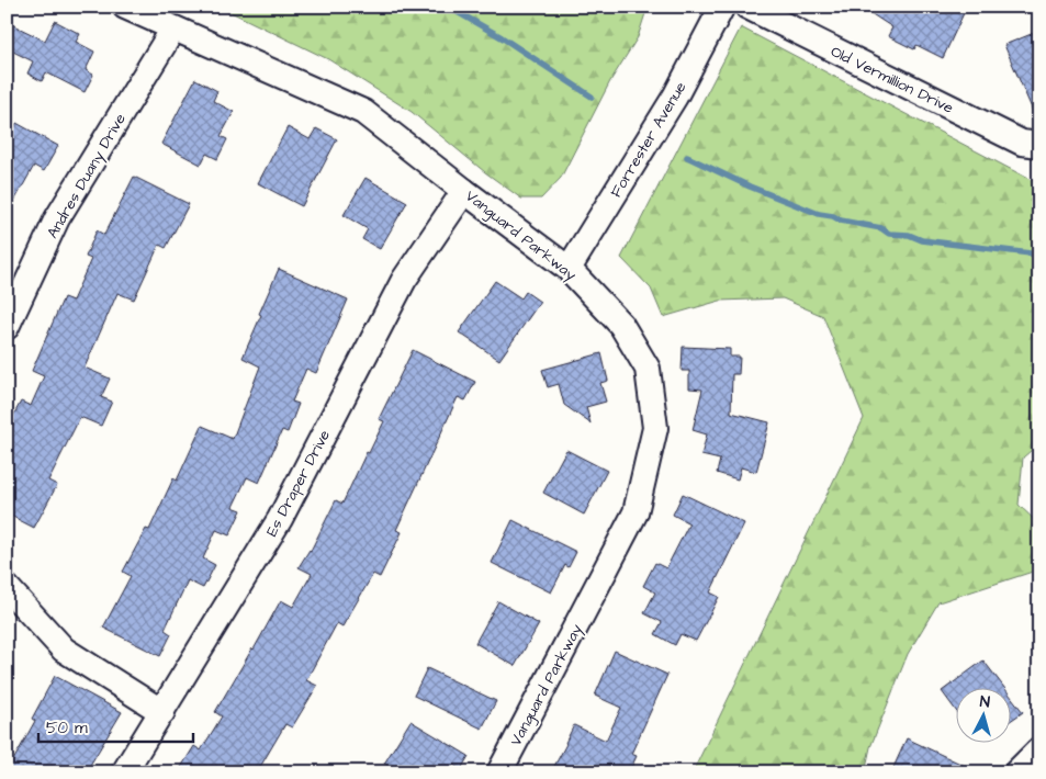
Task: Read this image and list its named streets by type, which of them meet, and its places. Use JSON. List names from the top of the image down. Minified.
{"streets":{"street":["Old Vermillion Drive","Forrester Avenue","Andres Duany Drive","Vanguard Parkway","Es Draper Drive"]},"crossings":[["Forrester Avenue","Vanguard Parkway"],["Andres Duany Drive","Vanguard Parkway"],["Vanguard Parkway","Es Draper Drive"]],"scale_bar":"50 m","north":"top"}
